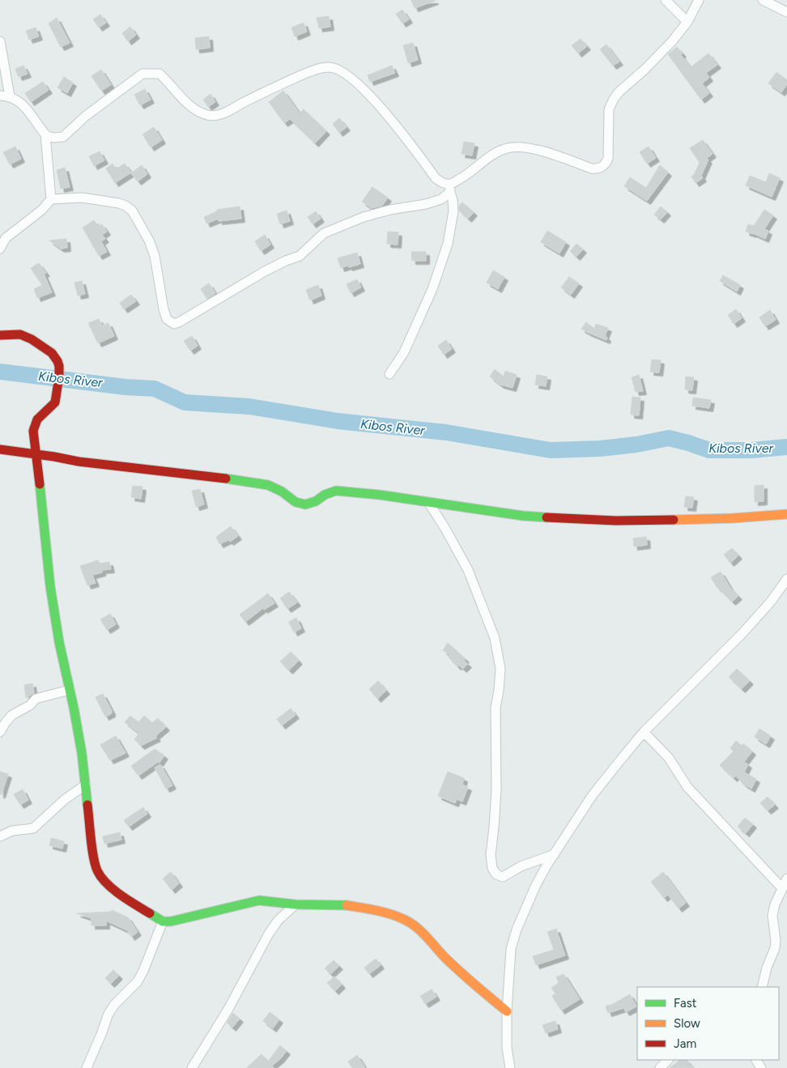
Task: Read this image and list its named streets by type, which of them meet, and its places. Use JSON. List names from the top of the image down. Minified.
{"water":["Kibos River"],"legend":["Fast","Slow","Jam"]}
